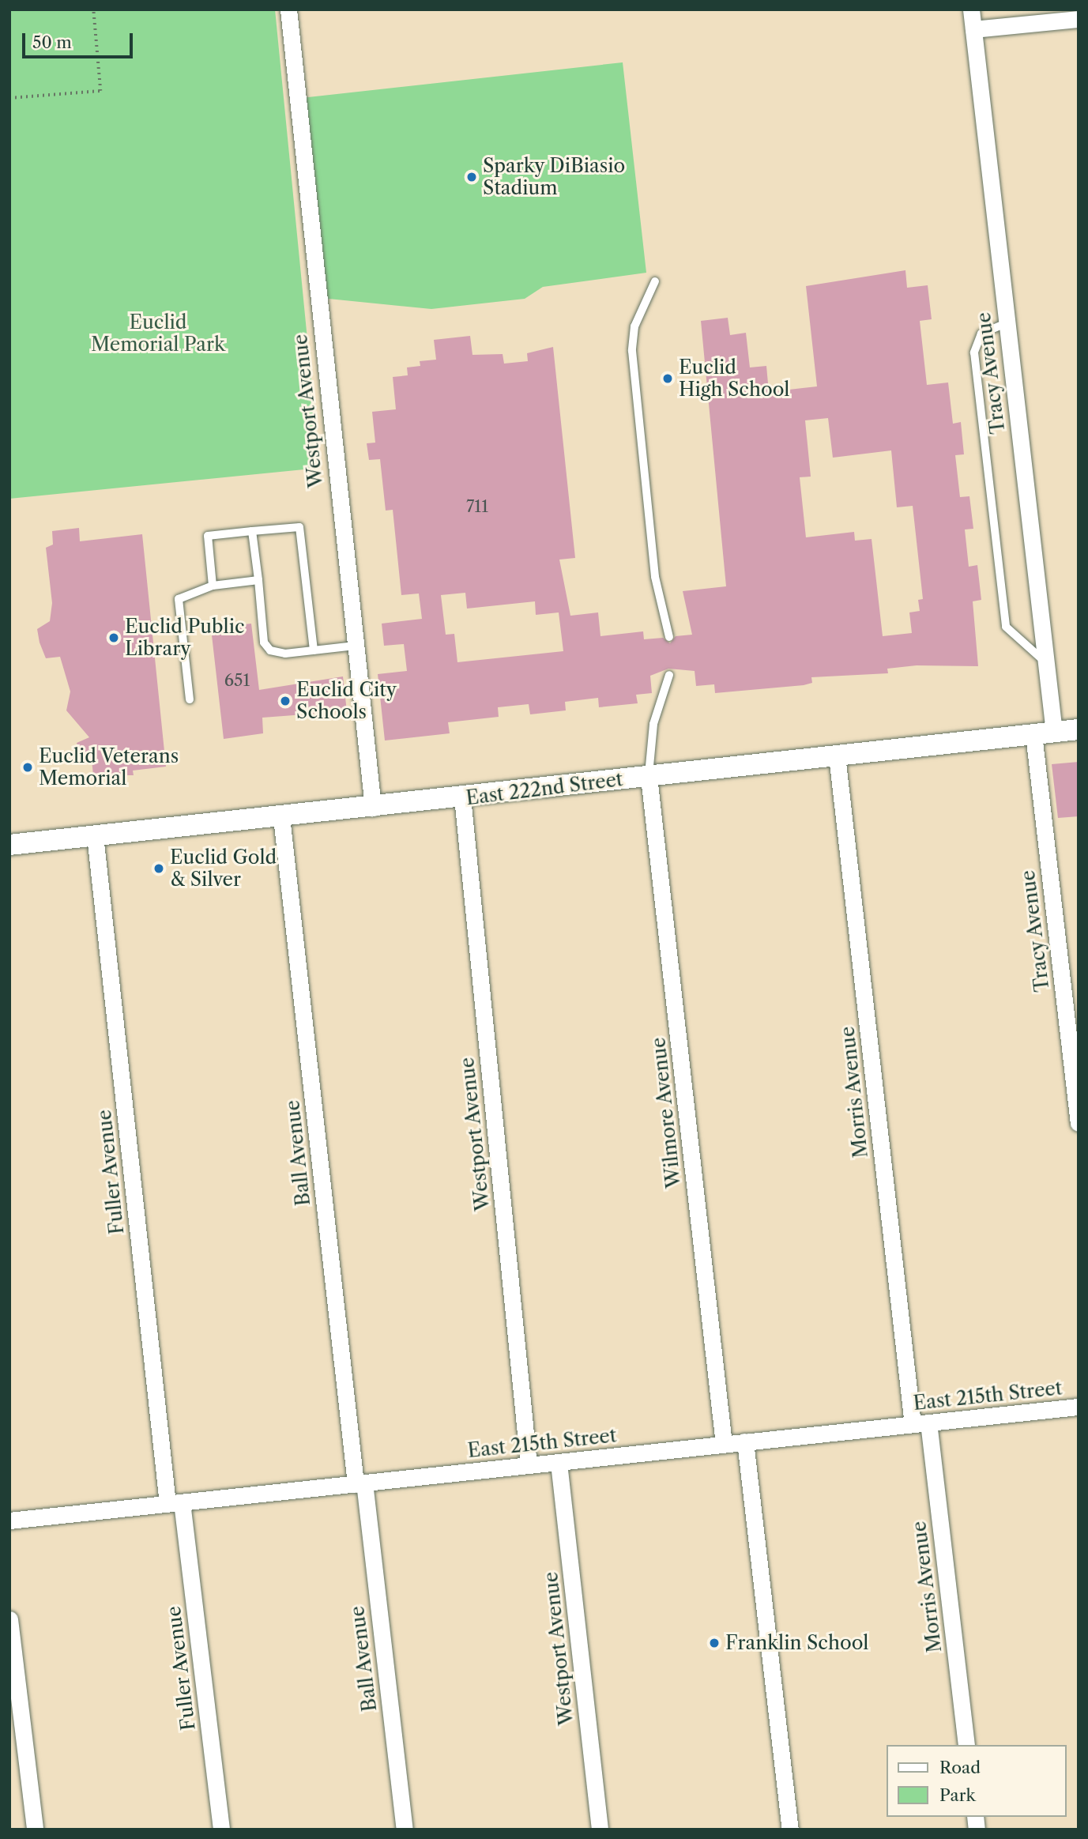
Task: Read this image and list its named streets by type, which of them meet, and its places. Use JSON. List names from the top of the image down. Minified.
{"streets":{"street":["Tracy Avenue","Westport Avenue","East 222nd Street","Morris Avenue","Wilmore Avenue","Ball Avenue","Fuller Avenue","East 215th Street"]},"crossings":[["Tracy Avenue","East 222nd Street"],["Westport Avenue","East 222nd Street"],["Westport Avenue","East 215th Street"],["East 222nd Street","Morris Avenue"],["East 222nd Street","Wilmore Avenue"],["East 222nd Street","Ball Avenue"],["East 222nd Street","Fuller Avenue"],["Morris Avenue","East 215th Street"],["Wilmore Avenue","East 215th Street"],["Ball Avenue","East 215th Street"],["Fuller Avenue","East 215th Street"]],"parks":["Euclid Memorial Park"],"places":["Sparky DiBiasio Stadium","Euclid High School","Euclid Public Library","Euclid City Schools","Euclid Veterans Memorial","Euclid Gold & Silver","Franklin School"],"house_numbers":["711","651"],"legend":["Road","Park"],"scale_bar":"50 m"}
